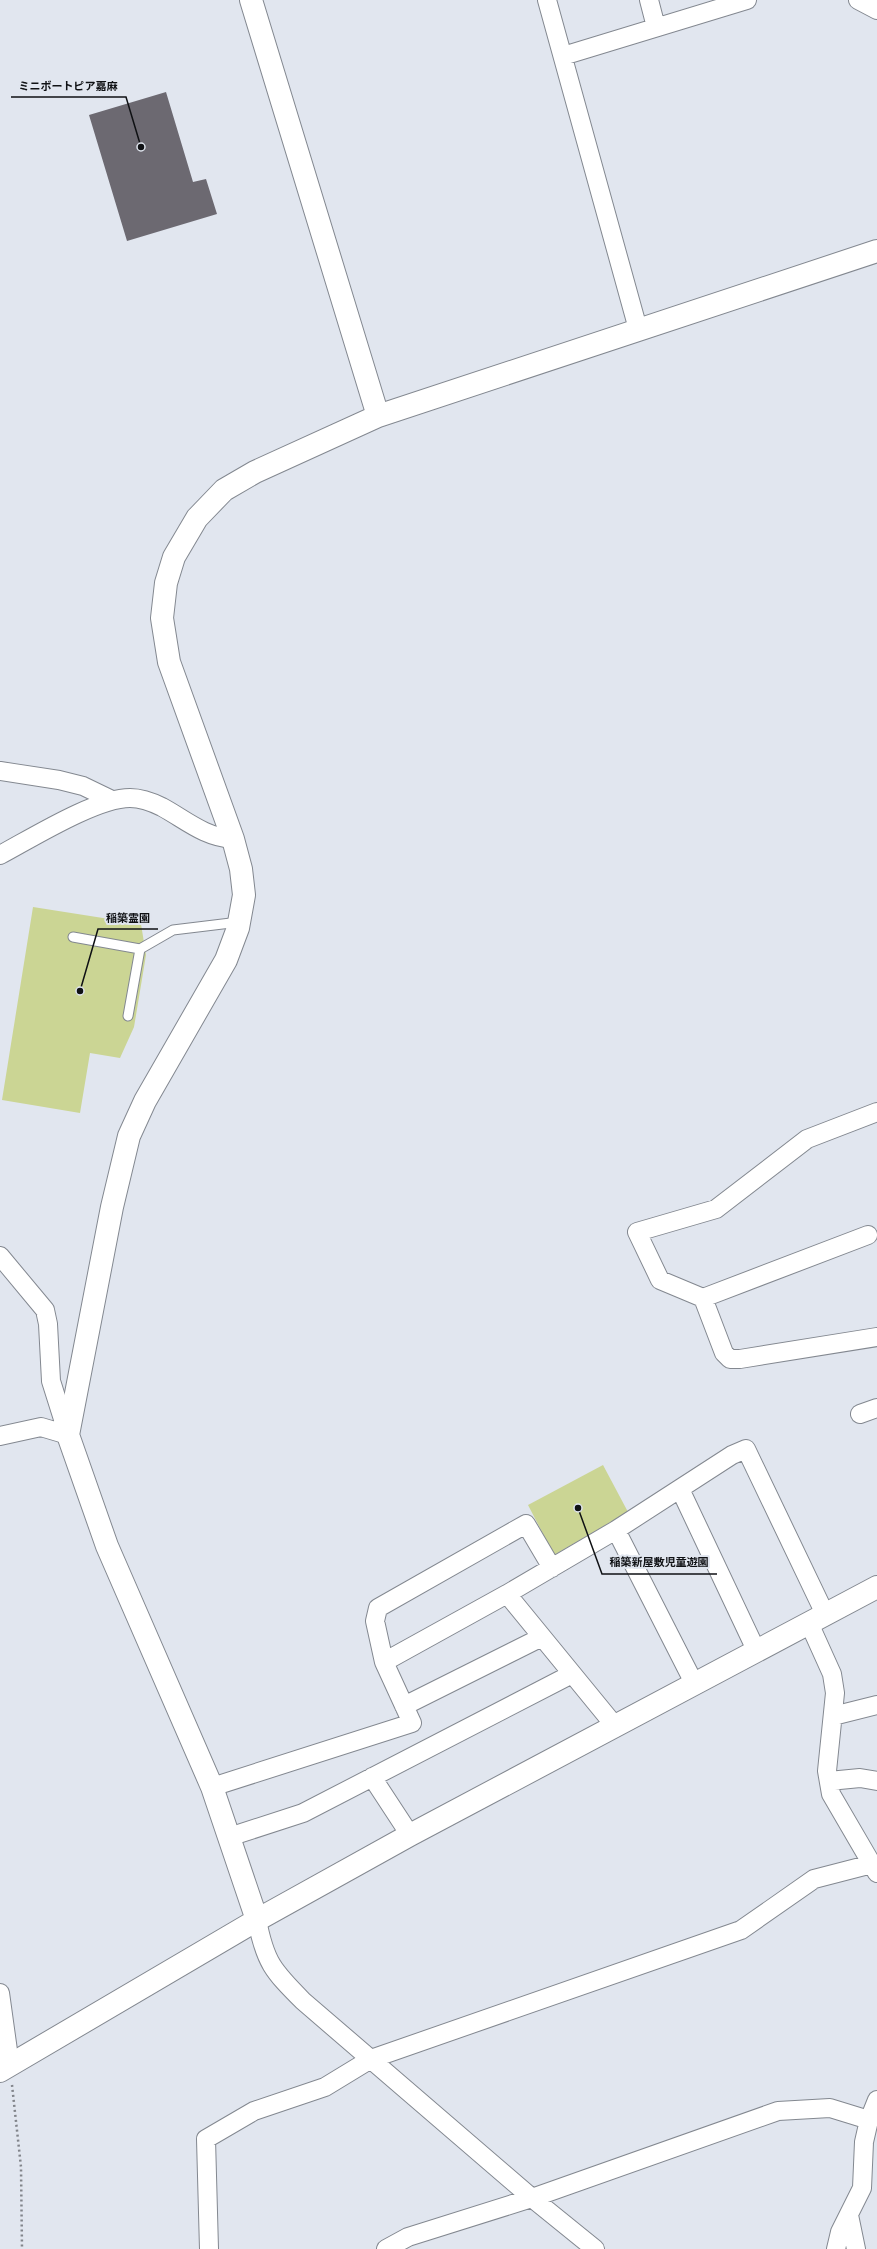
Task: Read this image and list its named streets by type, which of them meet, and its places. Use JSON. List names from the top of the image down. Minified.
{"places":["ミニボートピア嘉麻","稲築霊園","稲築新屋敷児童遊園"]}
